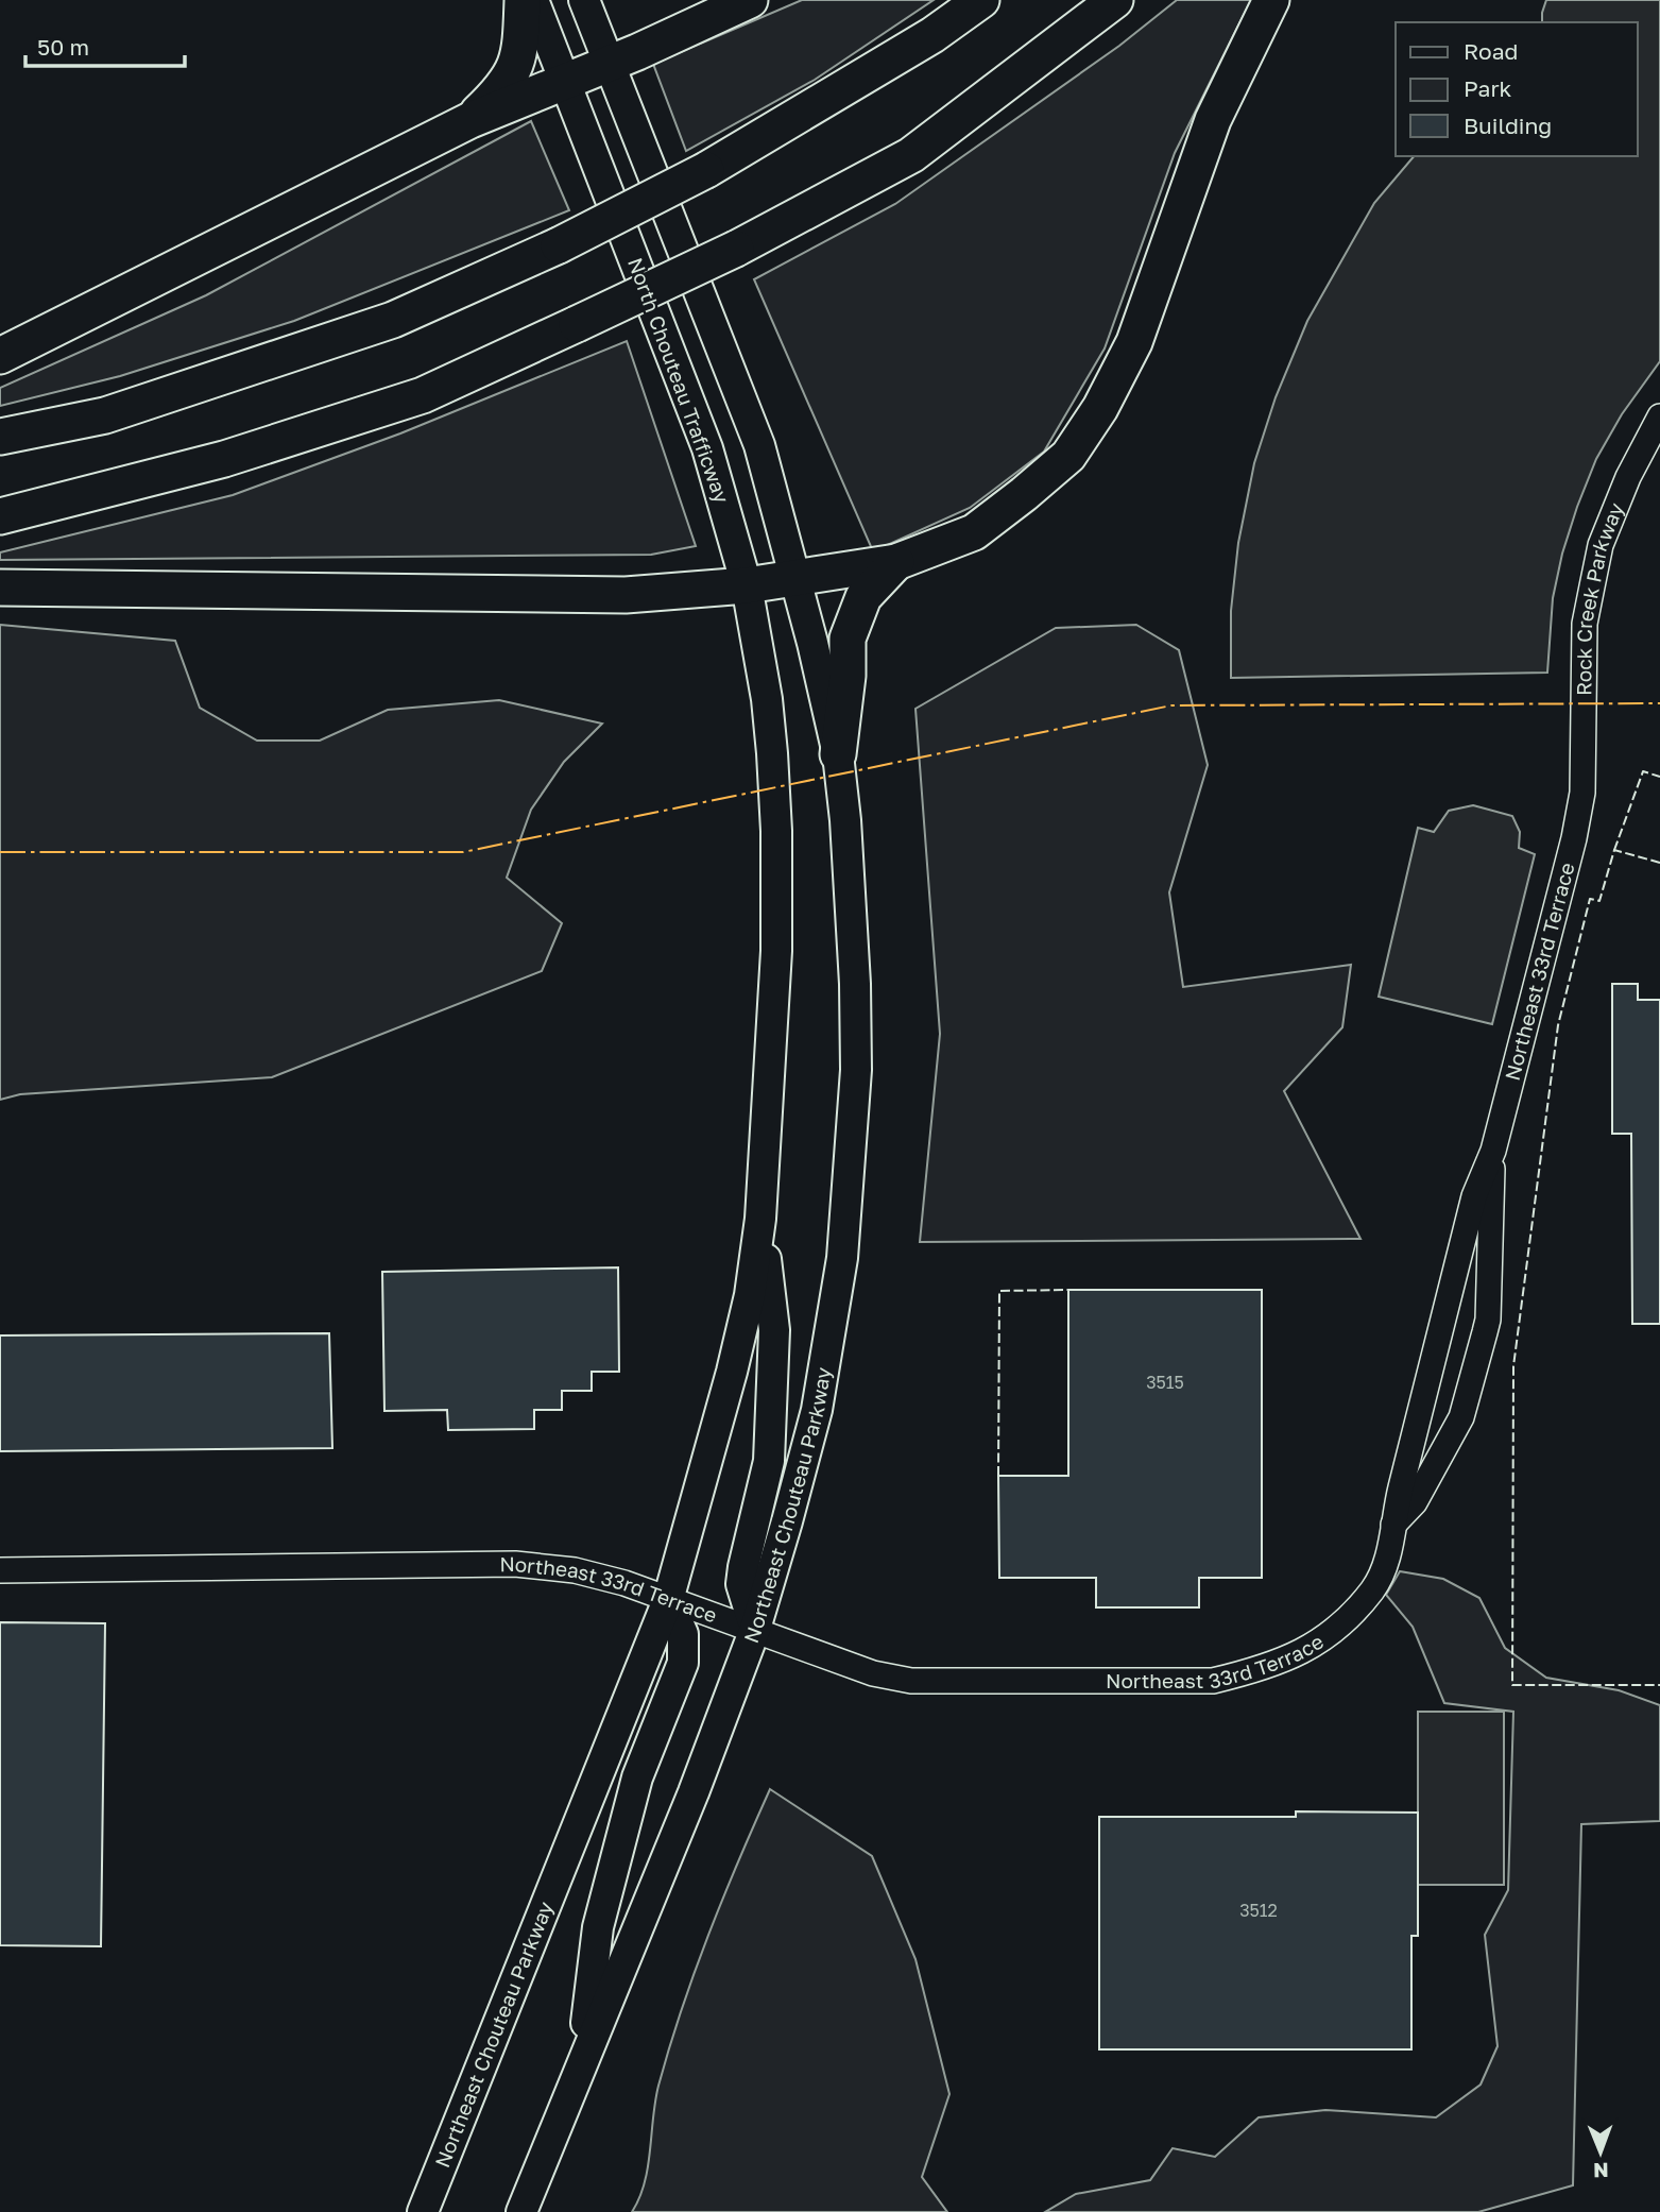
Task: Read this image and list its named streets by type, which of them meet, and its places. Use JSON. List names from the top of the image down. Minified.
{"streets":{"main road":["North Chouteau Trafficway","Northeast Chouteau Parkway"],"street":["Rock Creek Parkway","Northeast 33rd Terrace"]},"crossings":[["North Chouteau Trafficway","Northeast Chouteau Parkway"],["Rock Creek Parkway","Northeast 33rd Terrace"],["Northeast 33rd Terrace","Northeast Chouteau Parkway"]],"house_numbers":["3515","3512"],"legend":["Road","Park","Building"],"scale_bar":"50 m","north":"bottom"}
